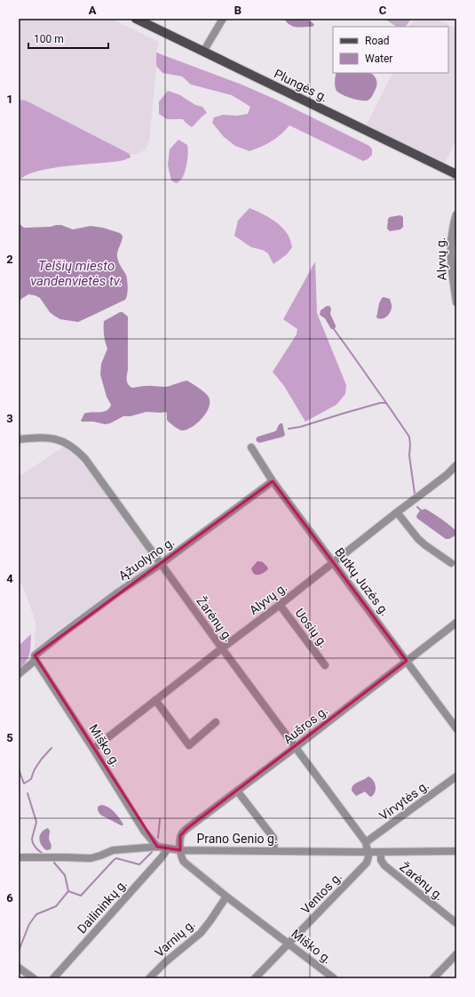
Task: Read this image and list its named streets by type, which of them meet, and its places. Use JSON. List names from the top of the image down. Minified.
{"streets":{"main road":["Plungės g."],"street":["Alyvų g.","Ąžuolyno g.","Butkų Juzės g.","Žarėnų g.","Uosių g.","Aušros g.","Miško g.","Virvytės g.","Prano Genio g.","Ventos g.","Dailininkų g.","Varnių g."]},"crossings":[["Alyvų g.","Butkų Juzės g."],["Alyvų g.","Žarėnų g."],["Alyvų g.","Uosių g."],["Alyvų g.","Miško g."],["Ąžuolyno g.","Butkų Juzės g."],["Ąžuolyno g.","Žarėnų g."],["Ąžuolyno g.","Miško g."],["Butkų Juzės g.","Aušros g."],["Žarėnų g.","Aušros g."],["Žarėnų g.","Virvytės g."],["Žarėnų g.","Prano Genio g."],["Žarėnų g.","Ventos g."],["Aušros g.","Miško g."],["Aušros g.","Prano Genio g."],["Miško g.","Prano Genio g."],["Miško g.","Ventos g."],["Miško g.","Varnių g."],["Prano Genio g.","Ventos g."],["Prano Genio g.","Dailininkų g."]],"water":["Telšių miesto vandenvietės tv."],"legend":["Road","Water"],"scale_bar":"100 m","grid":{"columns":["A","B","C"],"rows":["1","2","3","4","5","6"]}}
